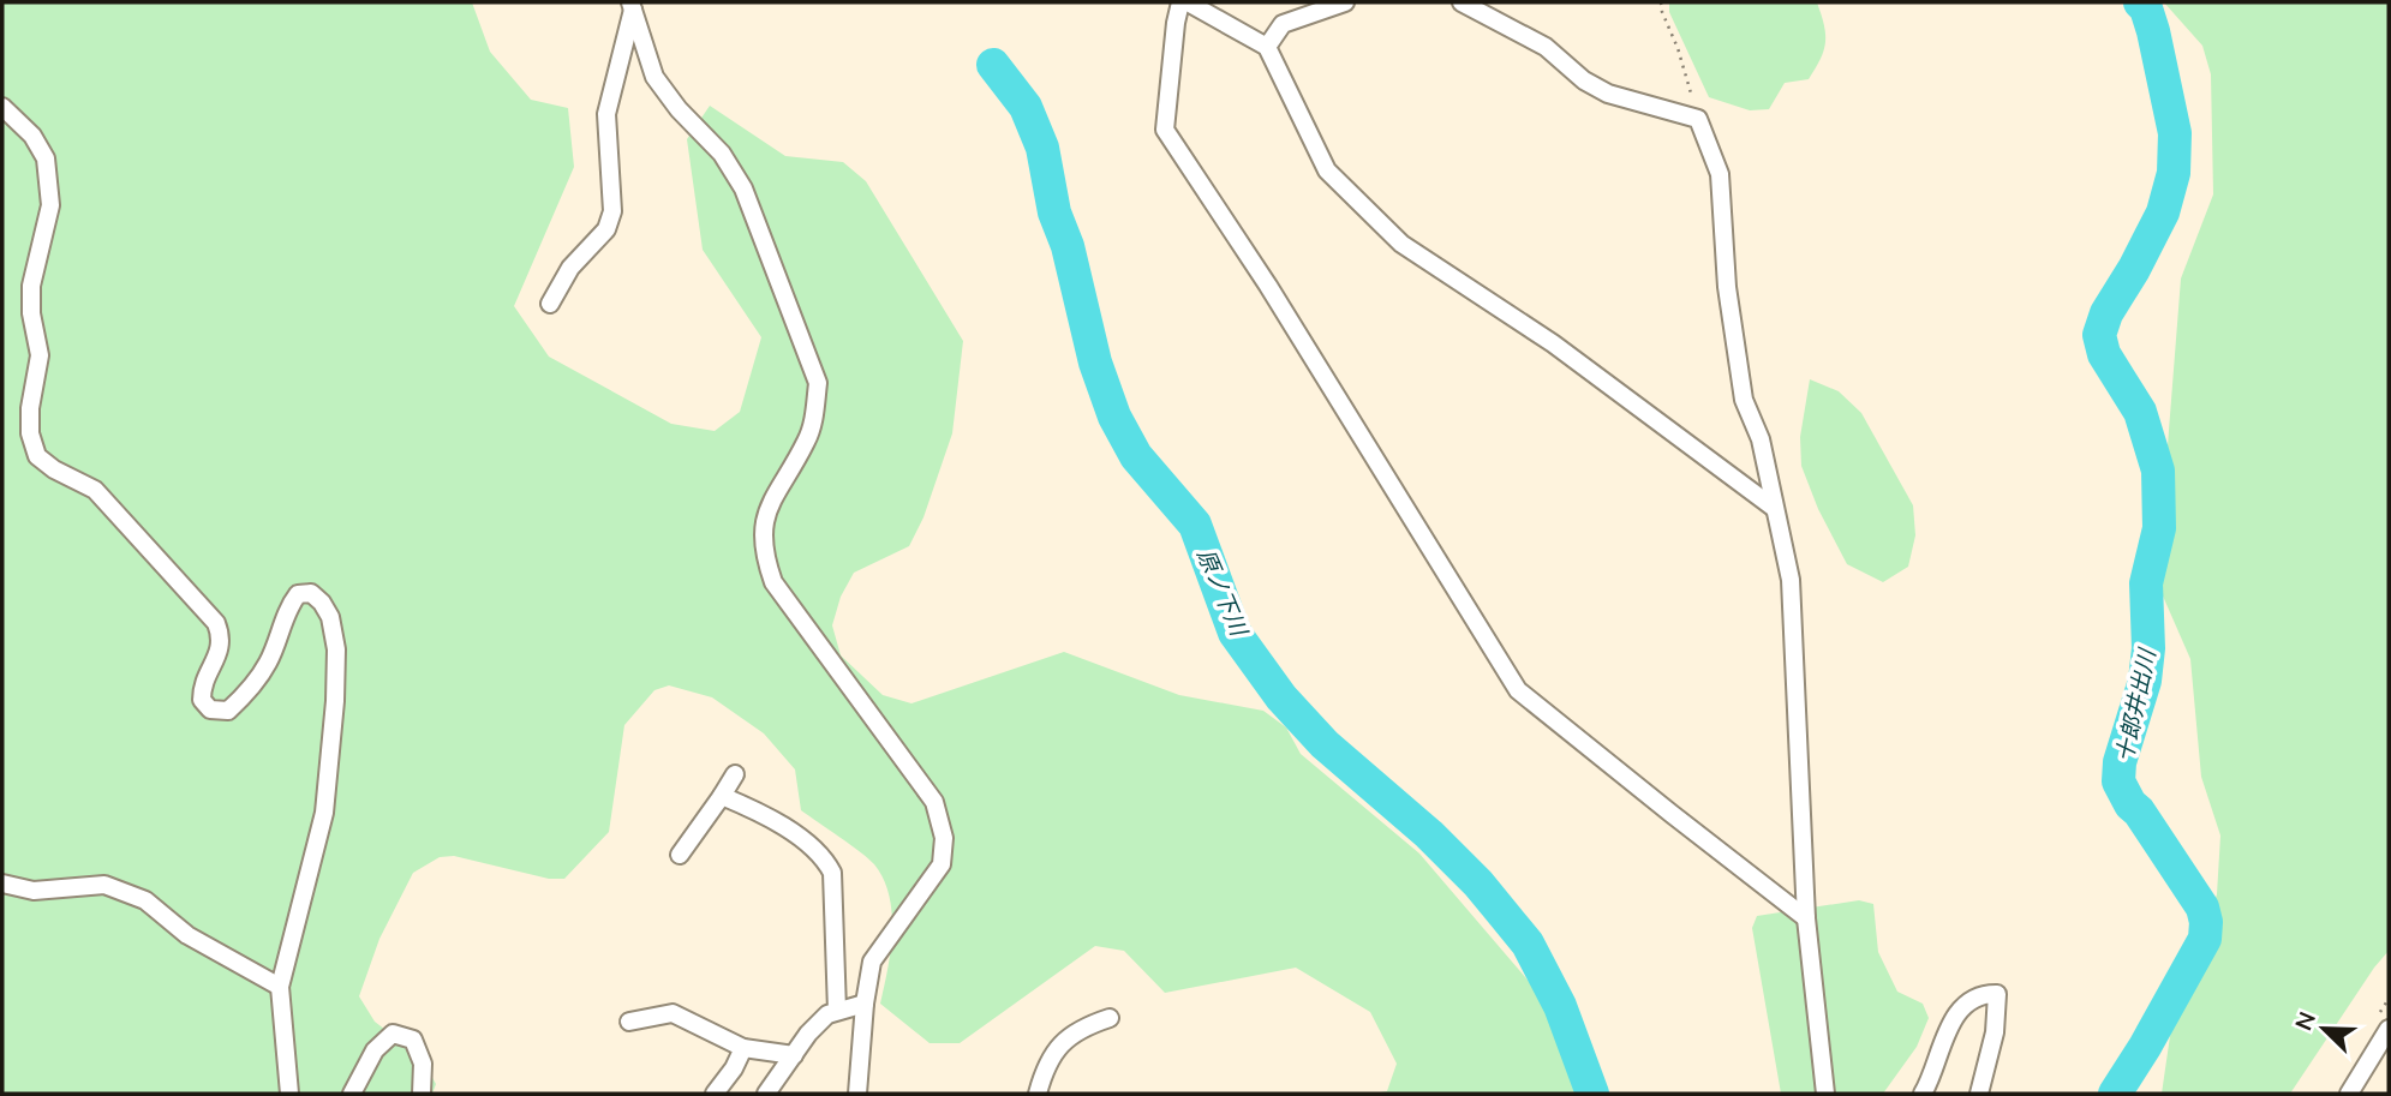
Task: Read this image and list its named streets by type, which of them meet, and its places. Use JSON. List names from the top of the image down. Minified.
{"water":["原ノ下川","十郎井出川"],"north":"top left"}
